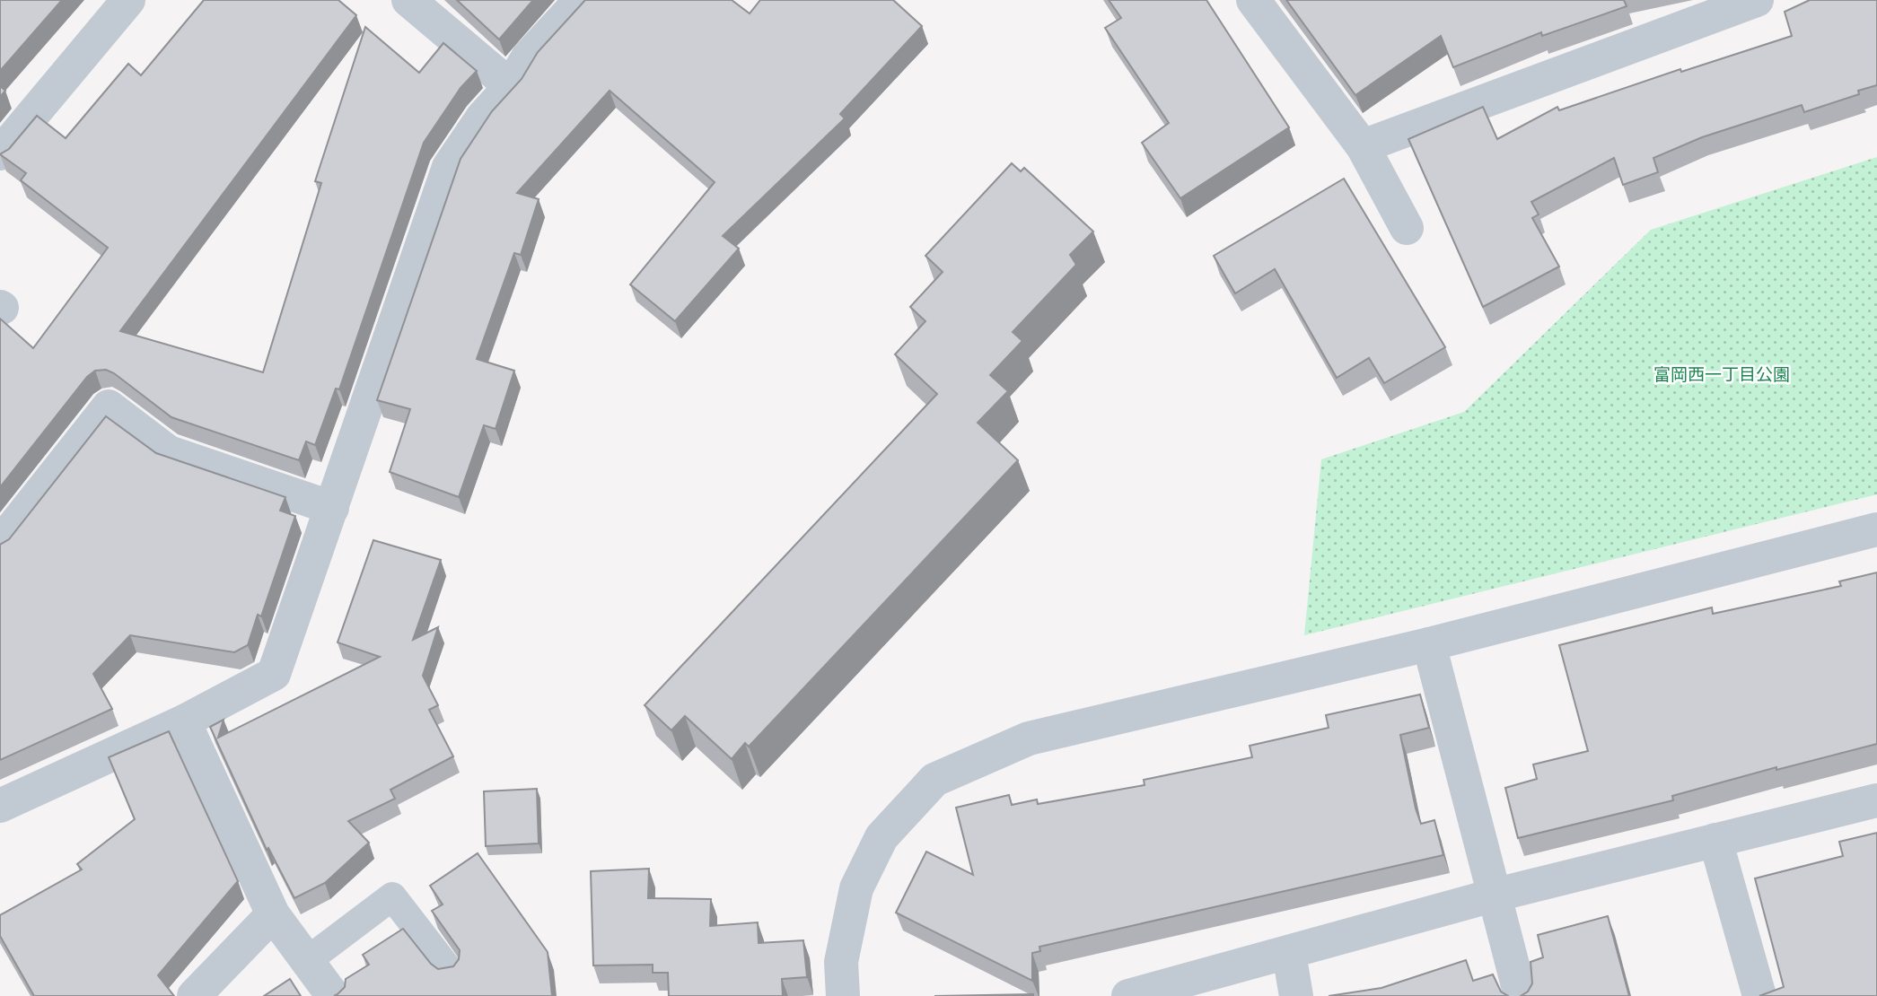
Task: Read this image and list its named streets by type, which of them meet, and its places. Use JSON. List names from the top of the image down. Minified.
{"parks":["富岡西一丁目公園"]}
